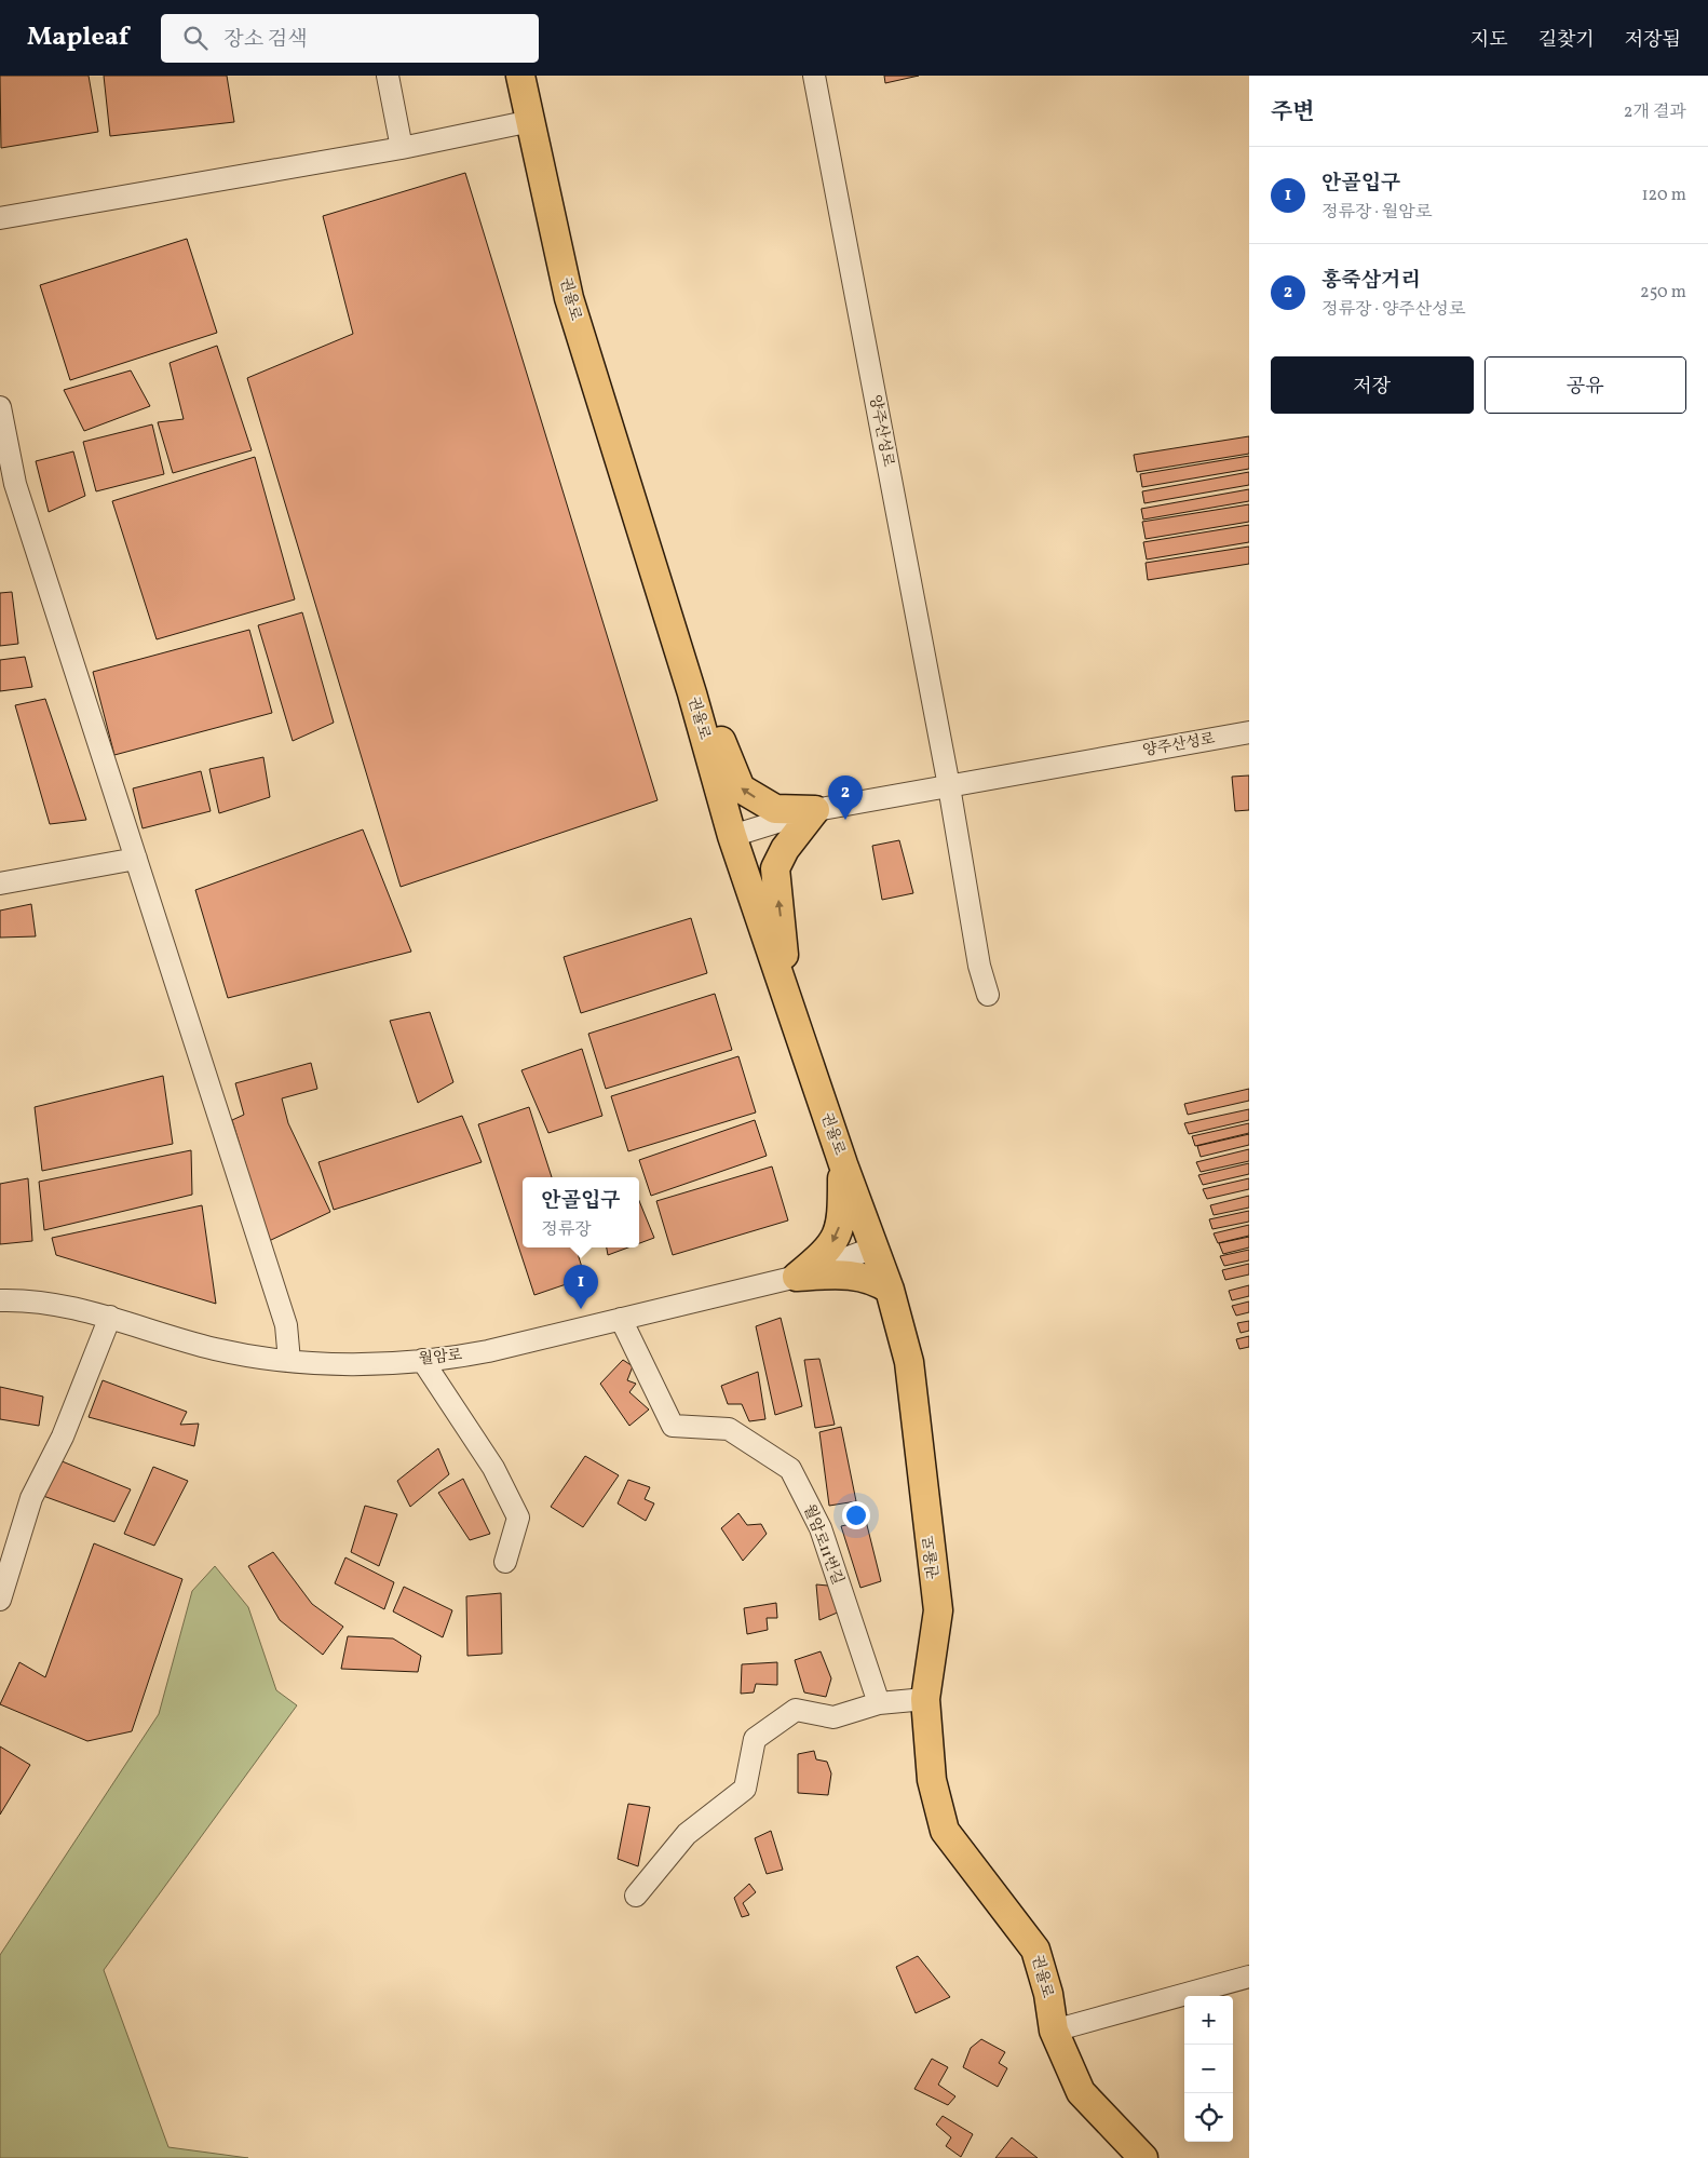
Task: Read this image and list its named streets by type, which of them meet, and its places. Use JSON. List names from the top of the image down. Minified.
{"streets":{"main road":["권율로"],"street":["양주산성로","월암로","월암로11번길"]},"crossings":[["권율로","양주산성로"],["권율로","월암로"],["월암로","월암로11번길"]],"page":{"header":"Mapleaf","search":"장소 검색","nav":["지도","길찾기","저장됨"],"heading":["주변","2개 결과"],"list":[{"mark":"1","name":"안골입구","note":"정류장 · 월암로","value":"120 m"},{"mark":"2","name":"홍죽삼거리","note":"정류장 · 양주산성로","value":"250 m"}],"buttons":["저장","공유"],"pins":["2","1"],"popup":["안골입구","정류장"],"map_buttons":["+","−"]}}
